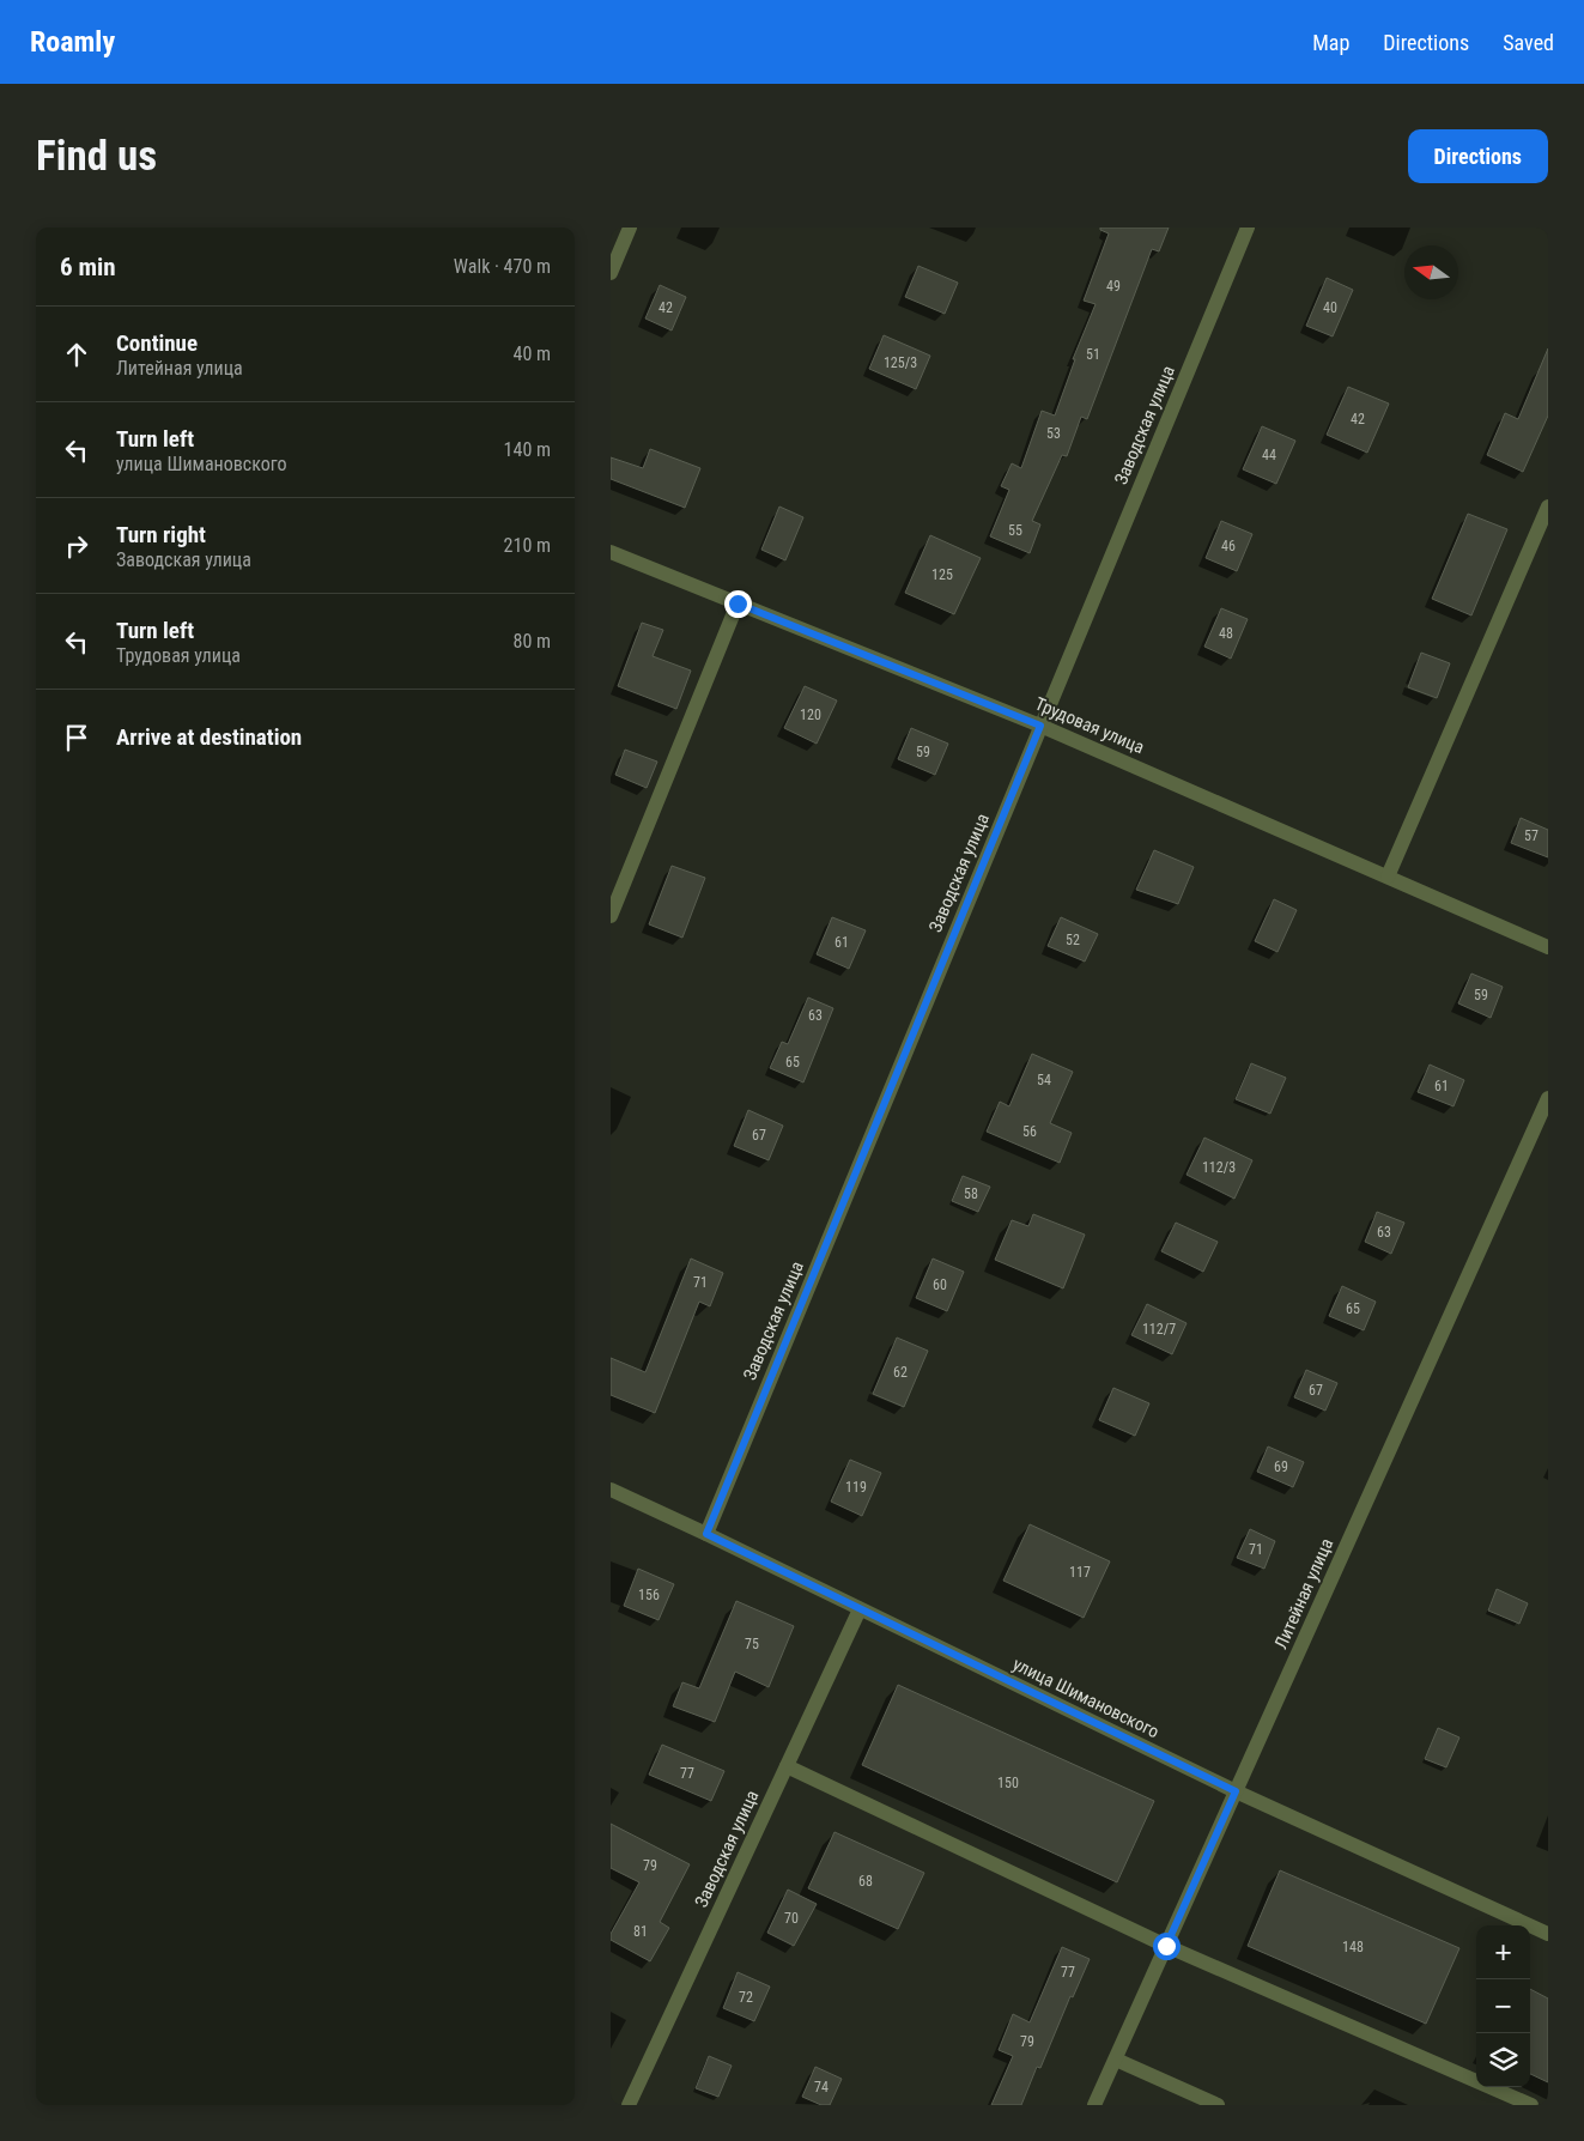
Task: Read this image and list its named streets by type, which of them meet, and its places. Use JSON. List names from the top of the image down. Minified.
{"streets":{"street":["Заводская улица","Трудовая улица","Литейная улица","улица Шимановского"]},"crossings":[["Заводская улица","Трудовая улица"],["Заводская улица","улица Шимановского"],["Литейная улица","улица Шимановского"]],"house_numbers":["49","42","40","51","125/3","42","53","44","55","46","125","48","120","59","57","52","61","59","63","65","54","61","56","67","112/3","58","63","71","60","65","112/7","62","67","69","119","71","117","156","75","77","150","79","68","70","81","148","77","72","79","74"],"north":"left","page":{"header":"Roamly","nav":["Map","Directions","Saved"],"buttons":"Directions","title":"Find us","heading":["6 min","Walk · 470 m"],"list":[["Continue","Литейная улица","40 m"],["Turn left","улица Шимановского","140 m"],["Turn right","Заводская улица","210 m"],["Turn left","Трудовая улица","80 m"],"Arrive at destination"],"map_buttons":["+","−"]}}
